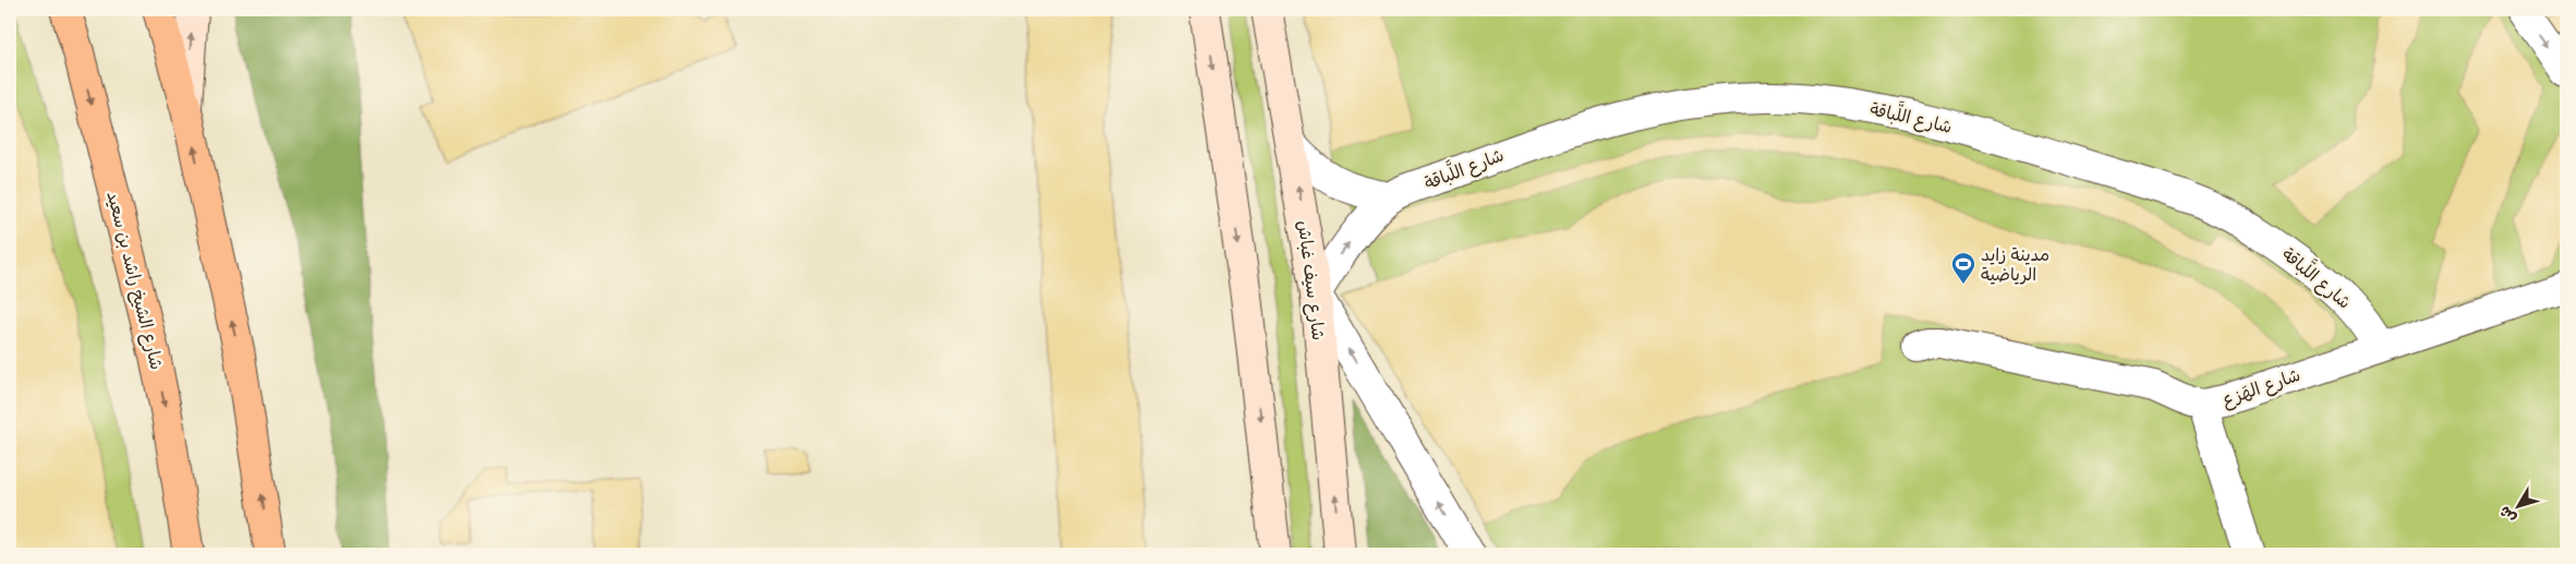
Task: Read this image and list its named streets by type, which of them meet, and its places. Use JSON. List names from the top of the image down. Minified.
{"streets":{"main road":["شارع الشيخ راشد بن سعيد"],"street":["شارع اللَّباقة","شارع سيف غباش","شارع الهَزع"]},"crossings":[["شارع اللَّباقة","شارع سيف غباش"],["شارع اللَّباقة","شارع الهَزع"]],"places":{"sports":["مدينة زايد الرياضية"]},"north":"bottom left"}
